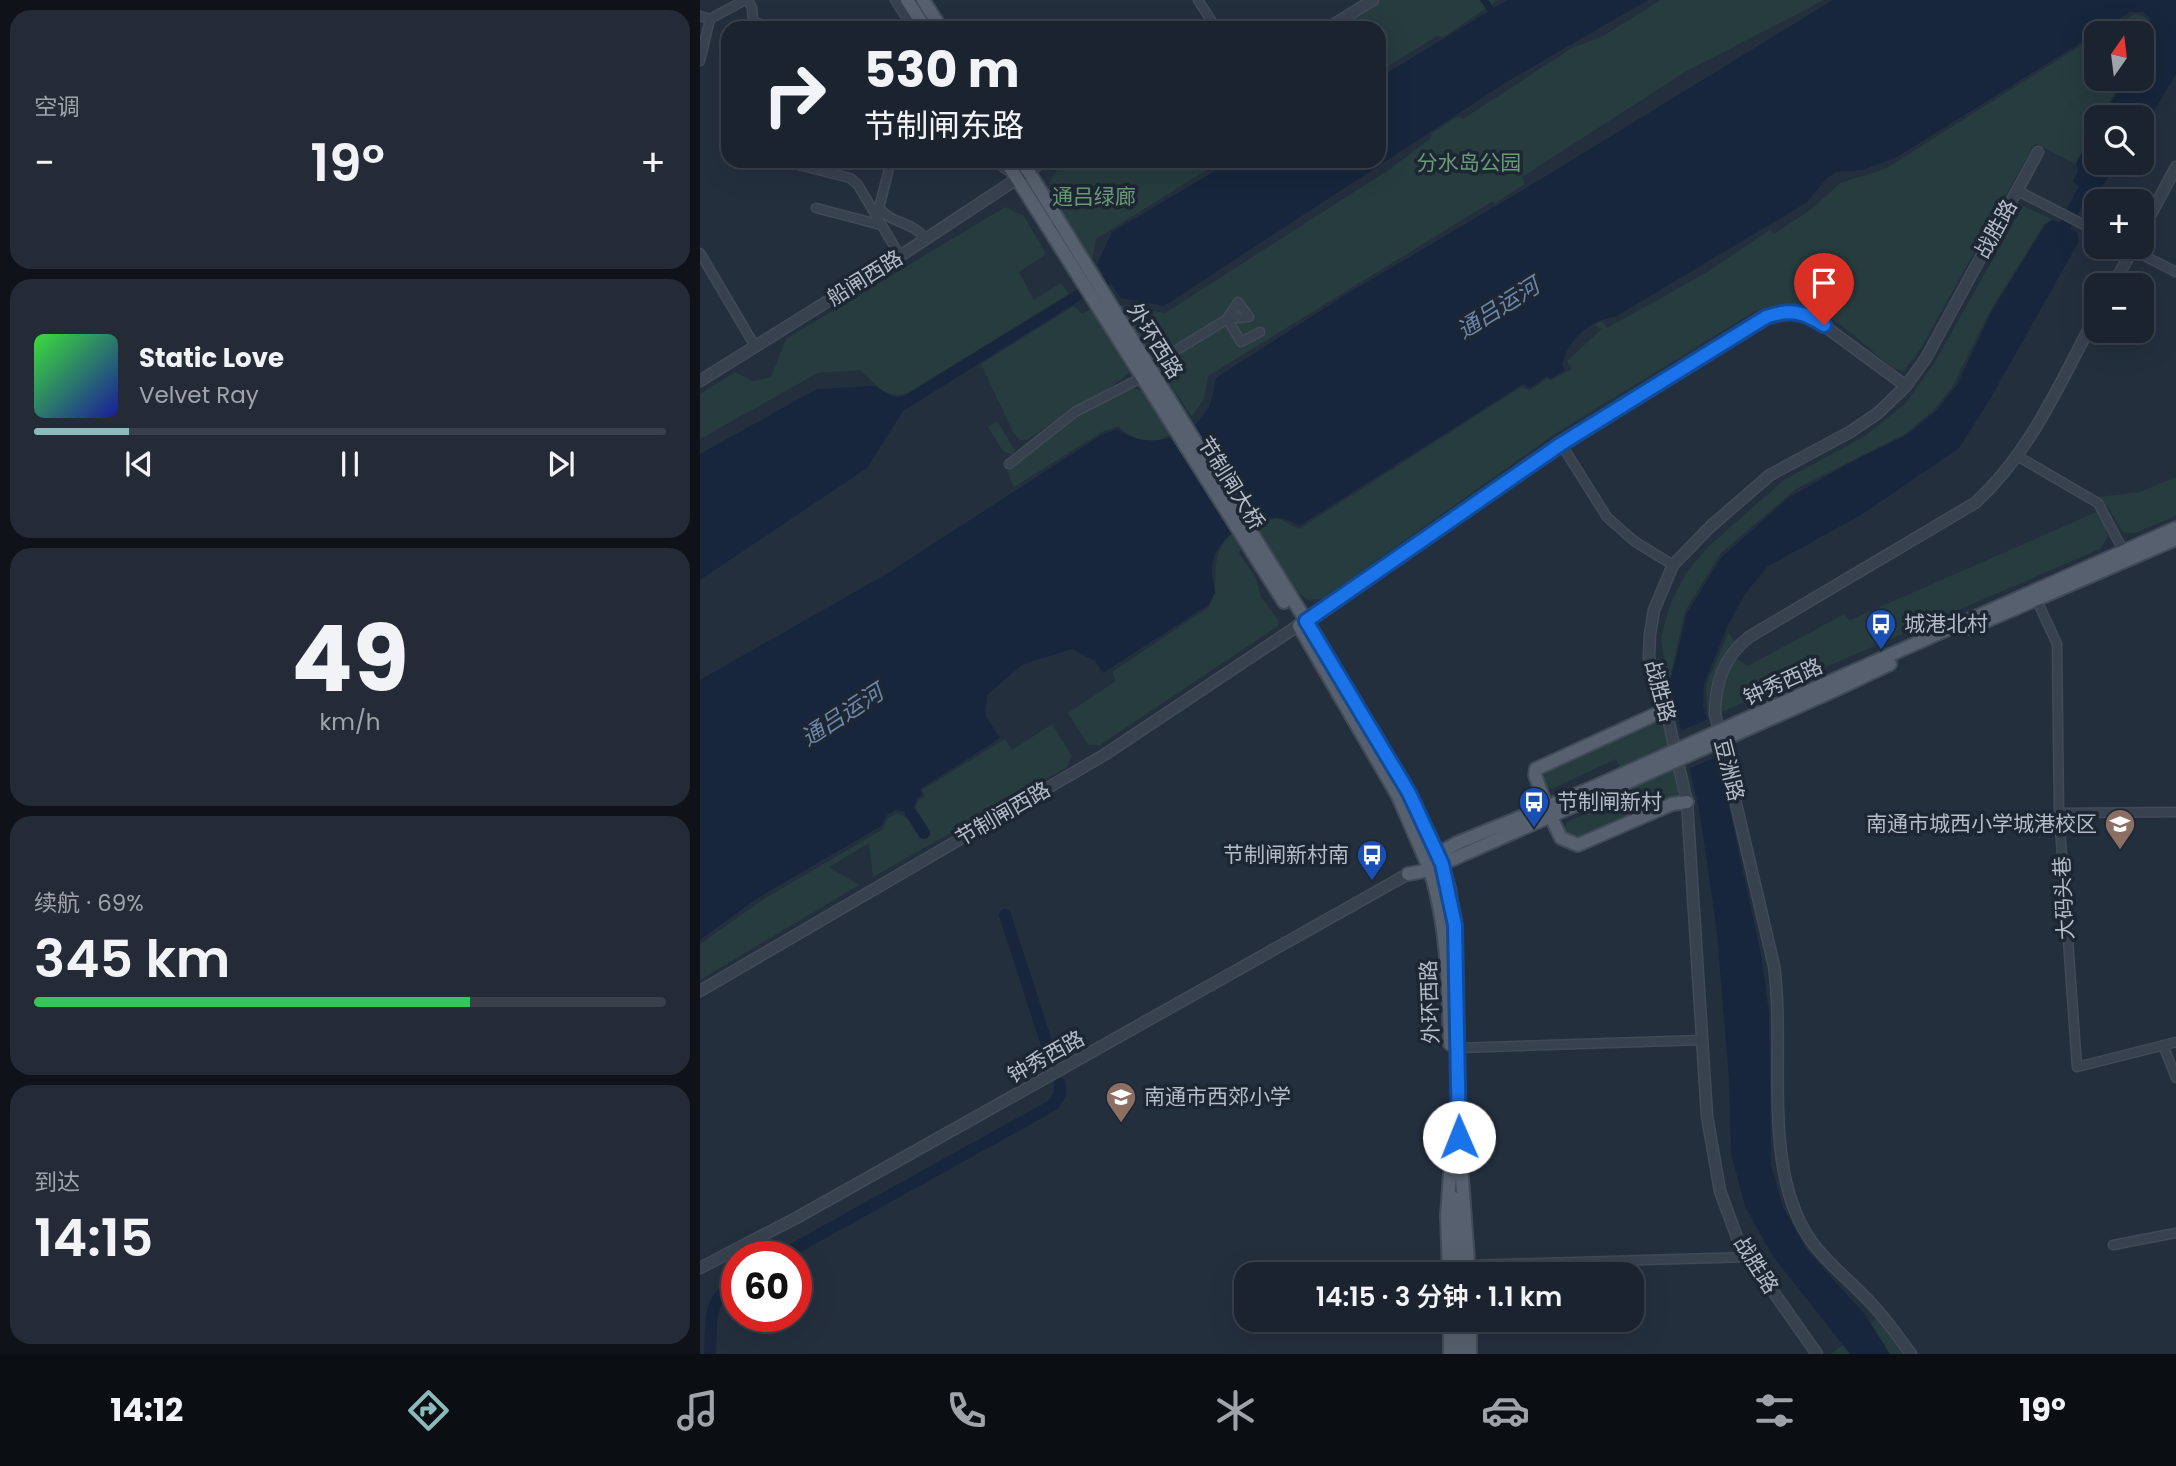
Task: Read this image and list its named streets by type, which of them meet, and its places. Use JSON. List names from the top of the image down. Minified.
{"streets":{"main road":["外环西路","节制闸大桥","钟秀西路"],"street":["战胜路","船闸西路","豆洲路","节制闸西路","大码头巷"]},"crossings":[["战胜路","节制闸西路"],["船闸西路","外环西路"],["外环西路","节制闸大桥"],["外环西路","钟秀西路"],["外环西路","节制闸西路"],["钟秀西路","大码头巷"]],"water":["通吕运河"],"parks":["分水岛公园","通吕绿廊"],"places":{"bus stop":["城港北村","节制闸新村","节制闸新村南"],"school or university":["南通市城西小学城港校区","南通市西郊小学"]},"north":"top","page":{"tile":["空调",["49","km/h"],["续航 · 69%","345 km"],["到达","14:15"]],"map_buttons":["+","−"],"turn":["530 m","节制闸东路"],"heat":["−","19°","+"],"song":["Static Love","Velvet Ray"],"limit":"60","trip":"14:15 · 3 分钟 · 1.1 km","tabs":["14:12","19°"]}}
